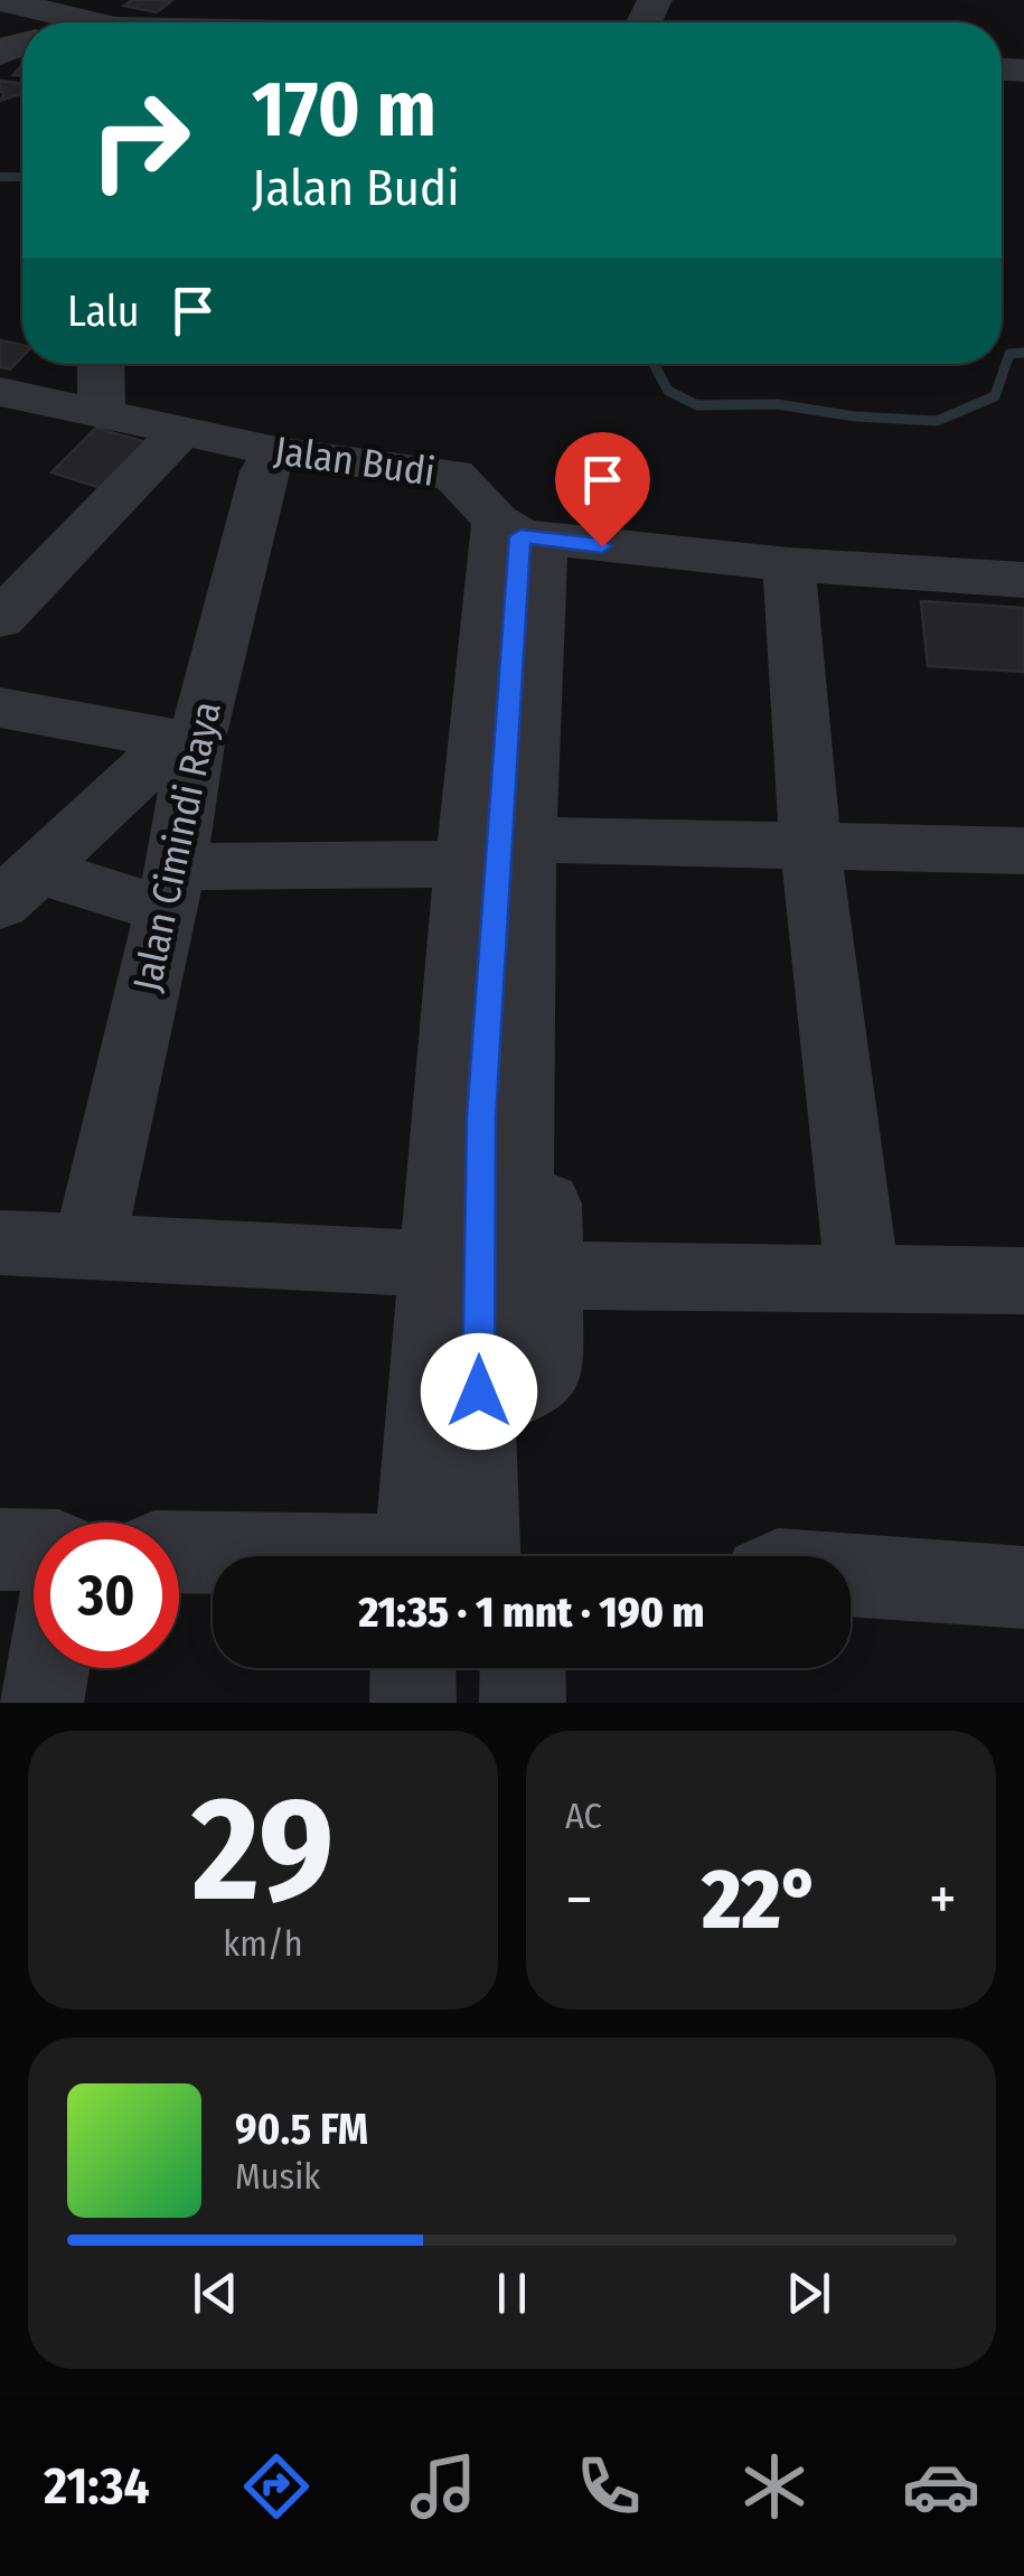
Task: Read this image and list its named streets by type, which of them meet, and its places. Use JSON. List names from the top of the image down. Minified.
{"streets":{"street":["Jalan Budi","Jalan Cimindi Raya"]},"crossings":[["Jalan Budi","Jalan Cimindi Raya"]],"page":{"turn":["170 m","Jalan Budi"],"then":"Lalu","limit":"30","trip":"21:35 · 1 mnt · 190 m","tile":[["29","km/h"],"AC"],"heat":["−","22°","+"],"song":["90.5 FM","Musik"],"tabs":"21:34"}}
